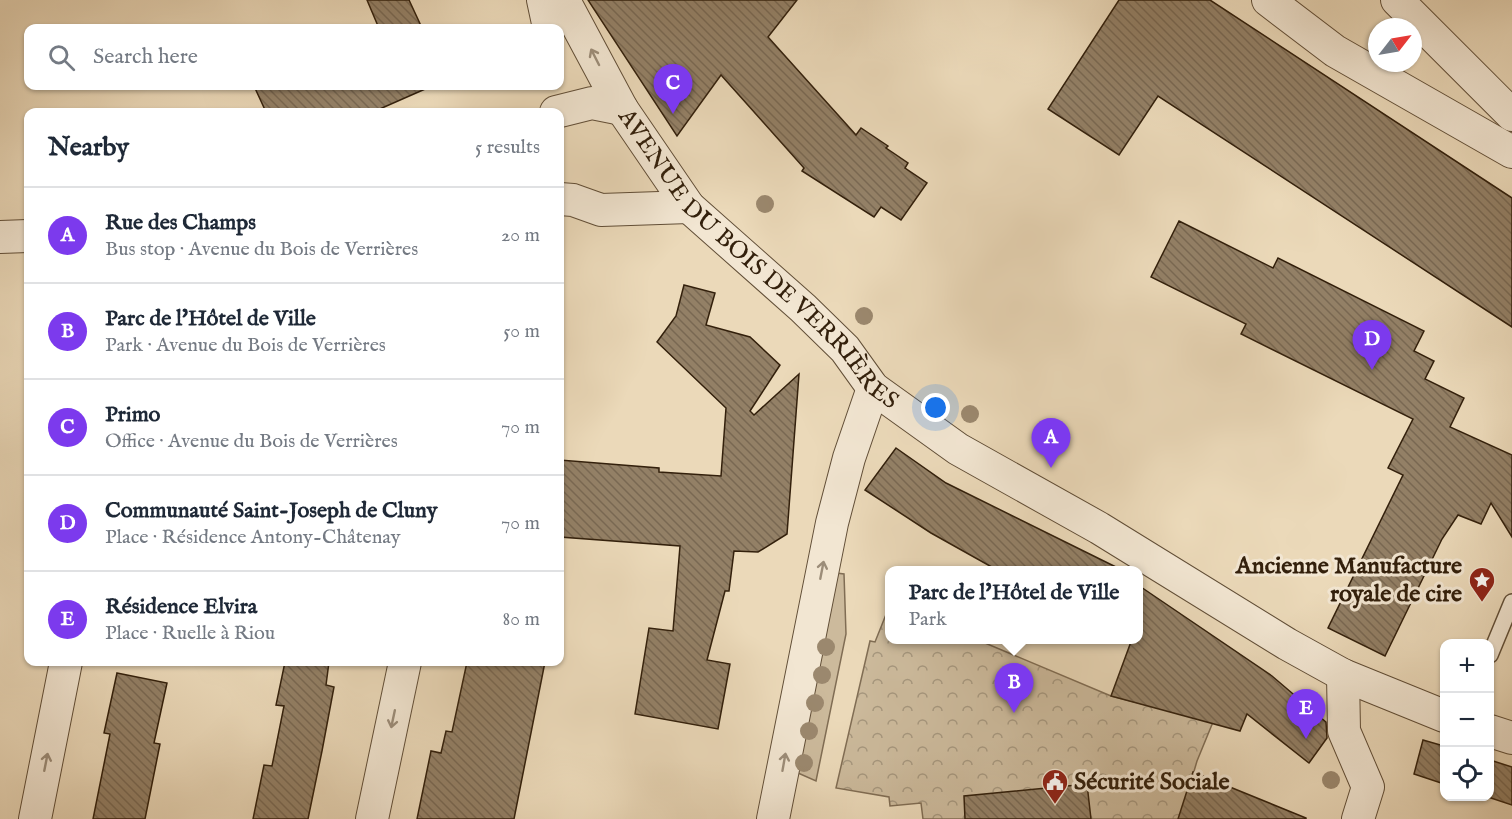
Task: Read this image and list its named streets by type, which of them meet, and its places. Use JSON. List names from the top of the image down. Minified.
{"streets":{"street":["AVENUE DU BOIS DE VERRIÈRES"]},"places":{"place":["Ancienne Manufacture royale de cire"],"public building":["Sécurité Sociale"]},"north":"top right","page":{"search":"Search here","pins":["C","D","A","B","E"],"heading":["Nearby","5 results"],"list":[{"mark":"A","name":"Rue des Champs","note":"Bus stop · Avenue du Bois de Verrières","value":"20 m"},{"mark":"B","name":"Parc de l'Hôtel de Ville","note":"Park · Avenue du Bois de Verrières","value":"50 m"},{"mark":"C","name":"Primo","note":"Office · Avenue du Bois de Verrières","value":"70 m"},{"mark":"D","name":"Communauté Saint-Joseph de Cluny","note":"Place · Résidence Antony-Châtenay","value":"70 m"},{"mark":"E","name":"Résidence Elvira","note":"Place · Ruelle à Riou","value":"80 m"}],"popup":["Parc de l'Hôtel de Ville","Park"],"map_buttons":["+","−"]}}
